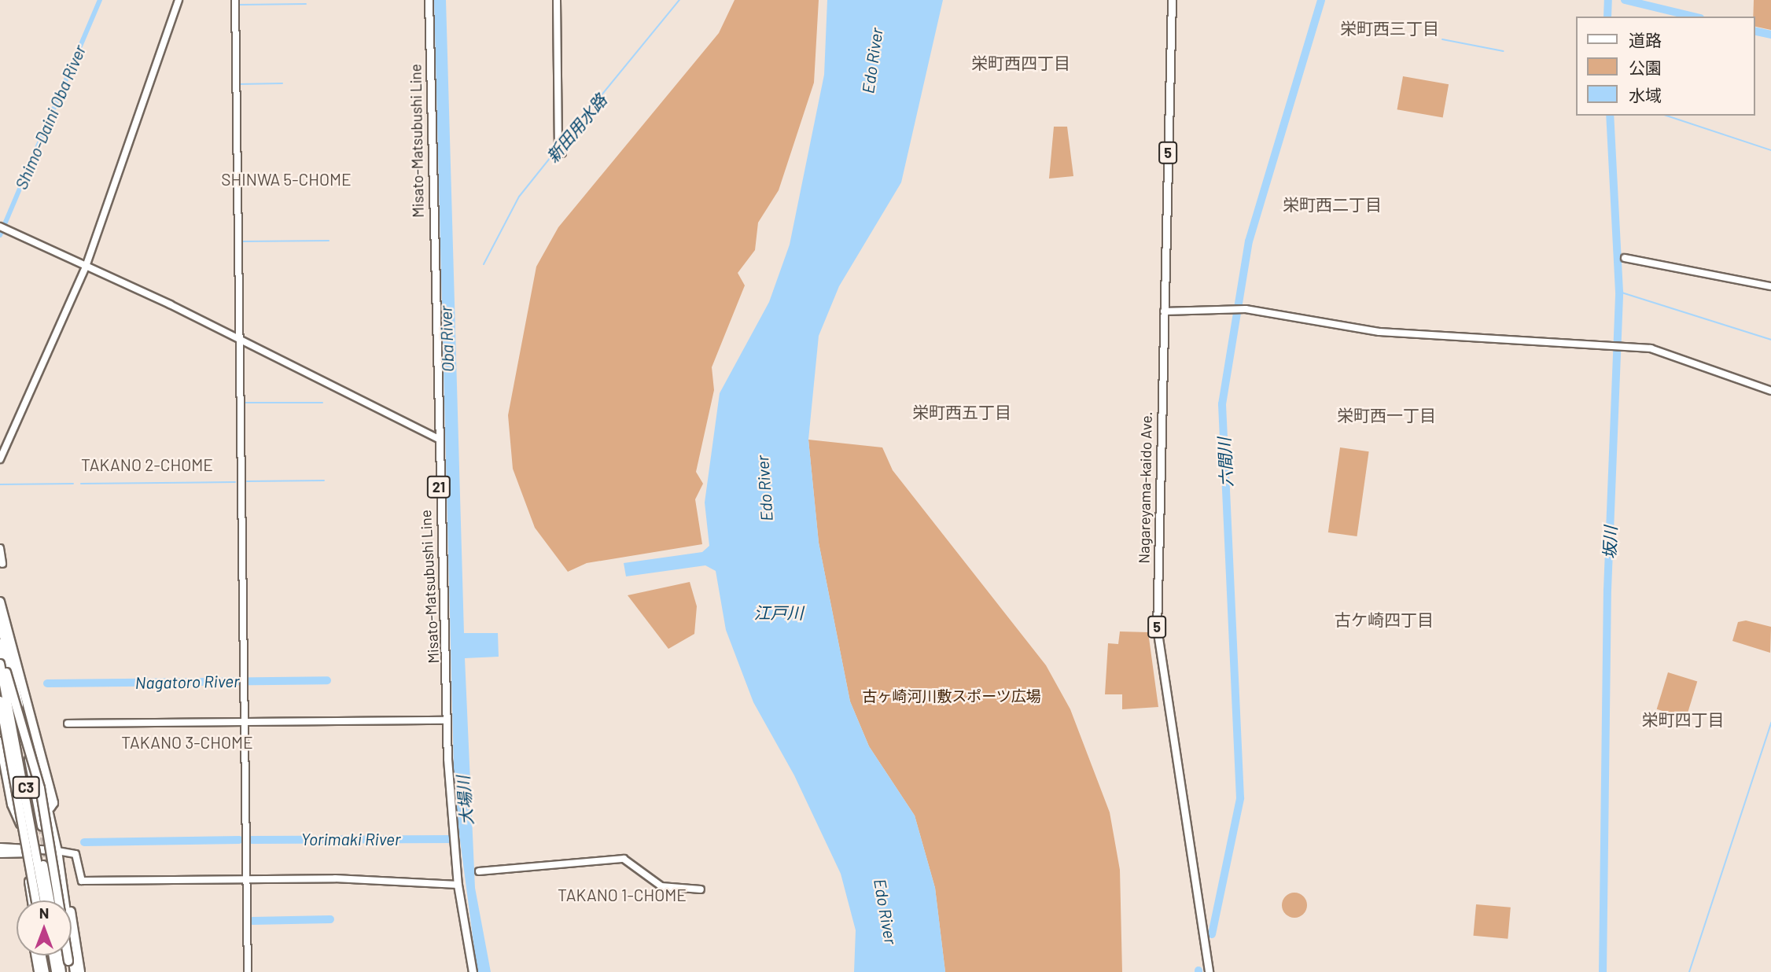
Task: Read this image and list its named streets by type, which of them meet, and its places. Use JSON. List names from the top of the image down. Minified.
{"streets":{"highway":["C3"],"main road":["Misato-Matsubushi Line","5","21","Nagareyama-kaido Ave."]},"districts":["栄町西三丁目","栄町西四丁目","SHINWA 5-CHOME","栄町西二丁目","栄町西五丁目","栄町西一丁目","TAKANO 2-CHOME","古ケ崎四丁目","栄町四丁目","TAKANO 3-CHOME","TAKANO 1-CHOME"],"water":["Edo River","Shimo-Daini Oba River","新田用水路","Oba River","六間川","坂川","江戸川","Nagatoro River","大場川","Yorimaki River"],"parks":["古ヶ崎河川敷スポーツ広場"],"legend":["道路","公園","水域"],"north":"top"}
